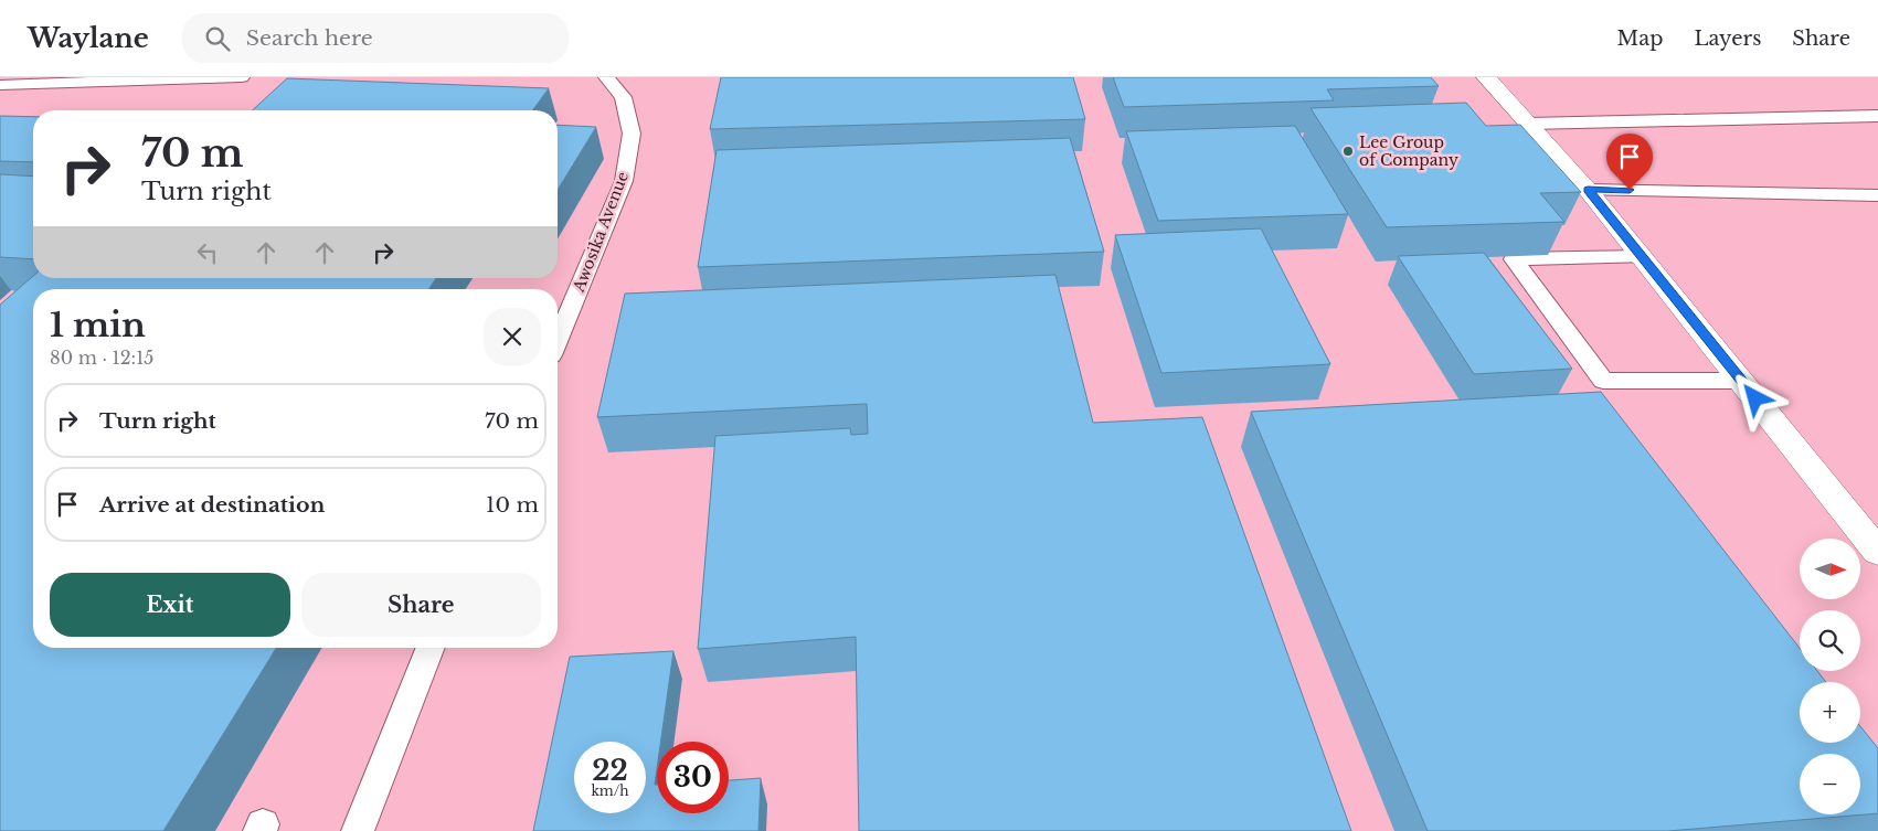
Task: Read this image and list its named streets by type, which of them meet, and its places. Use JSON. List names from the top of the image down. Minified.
{"streets":{"lane":["Awosika Avenue"]},"places":["Lee Group of Company"],"north":"right","page":{"header":"Waylane","search":"Search here","nav":["Map","Layers","Share"],"turn":["70 m","Turn right"],"heading":["1 min","80 m · 12:15"],"list":[{"name":"Turn right","value":"70 m"},{"name":"Arrive at destination","value":"10 m"}],"map_buttons":["+","−"],"buttons":["Exit","Share"],"speed":"22 km/h","limit":"30"}}
